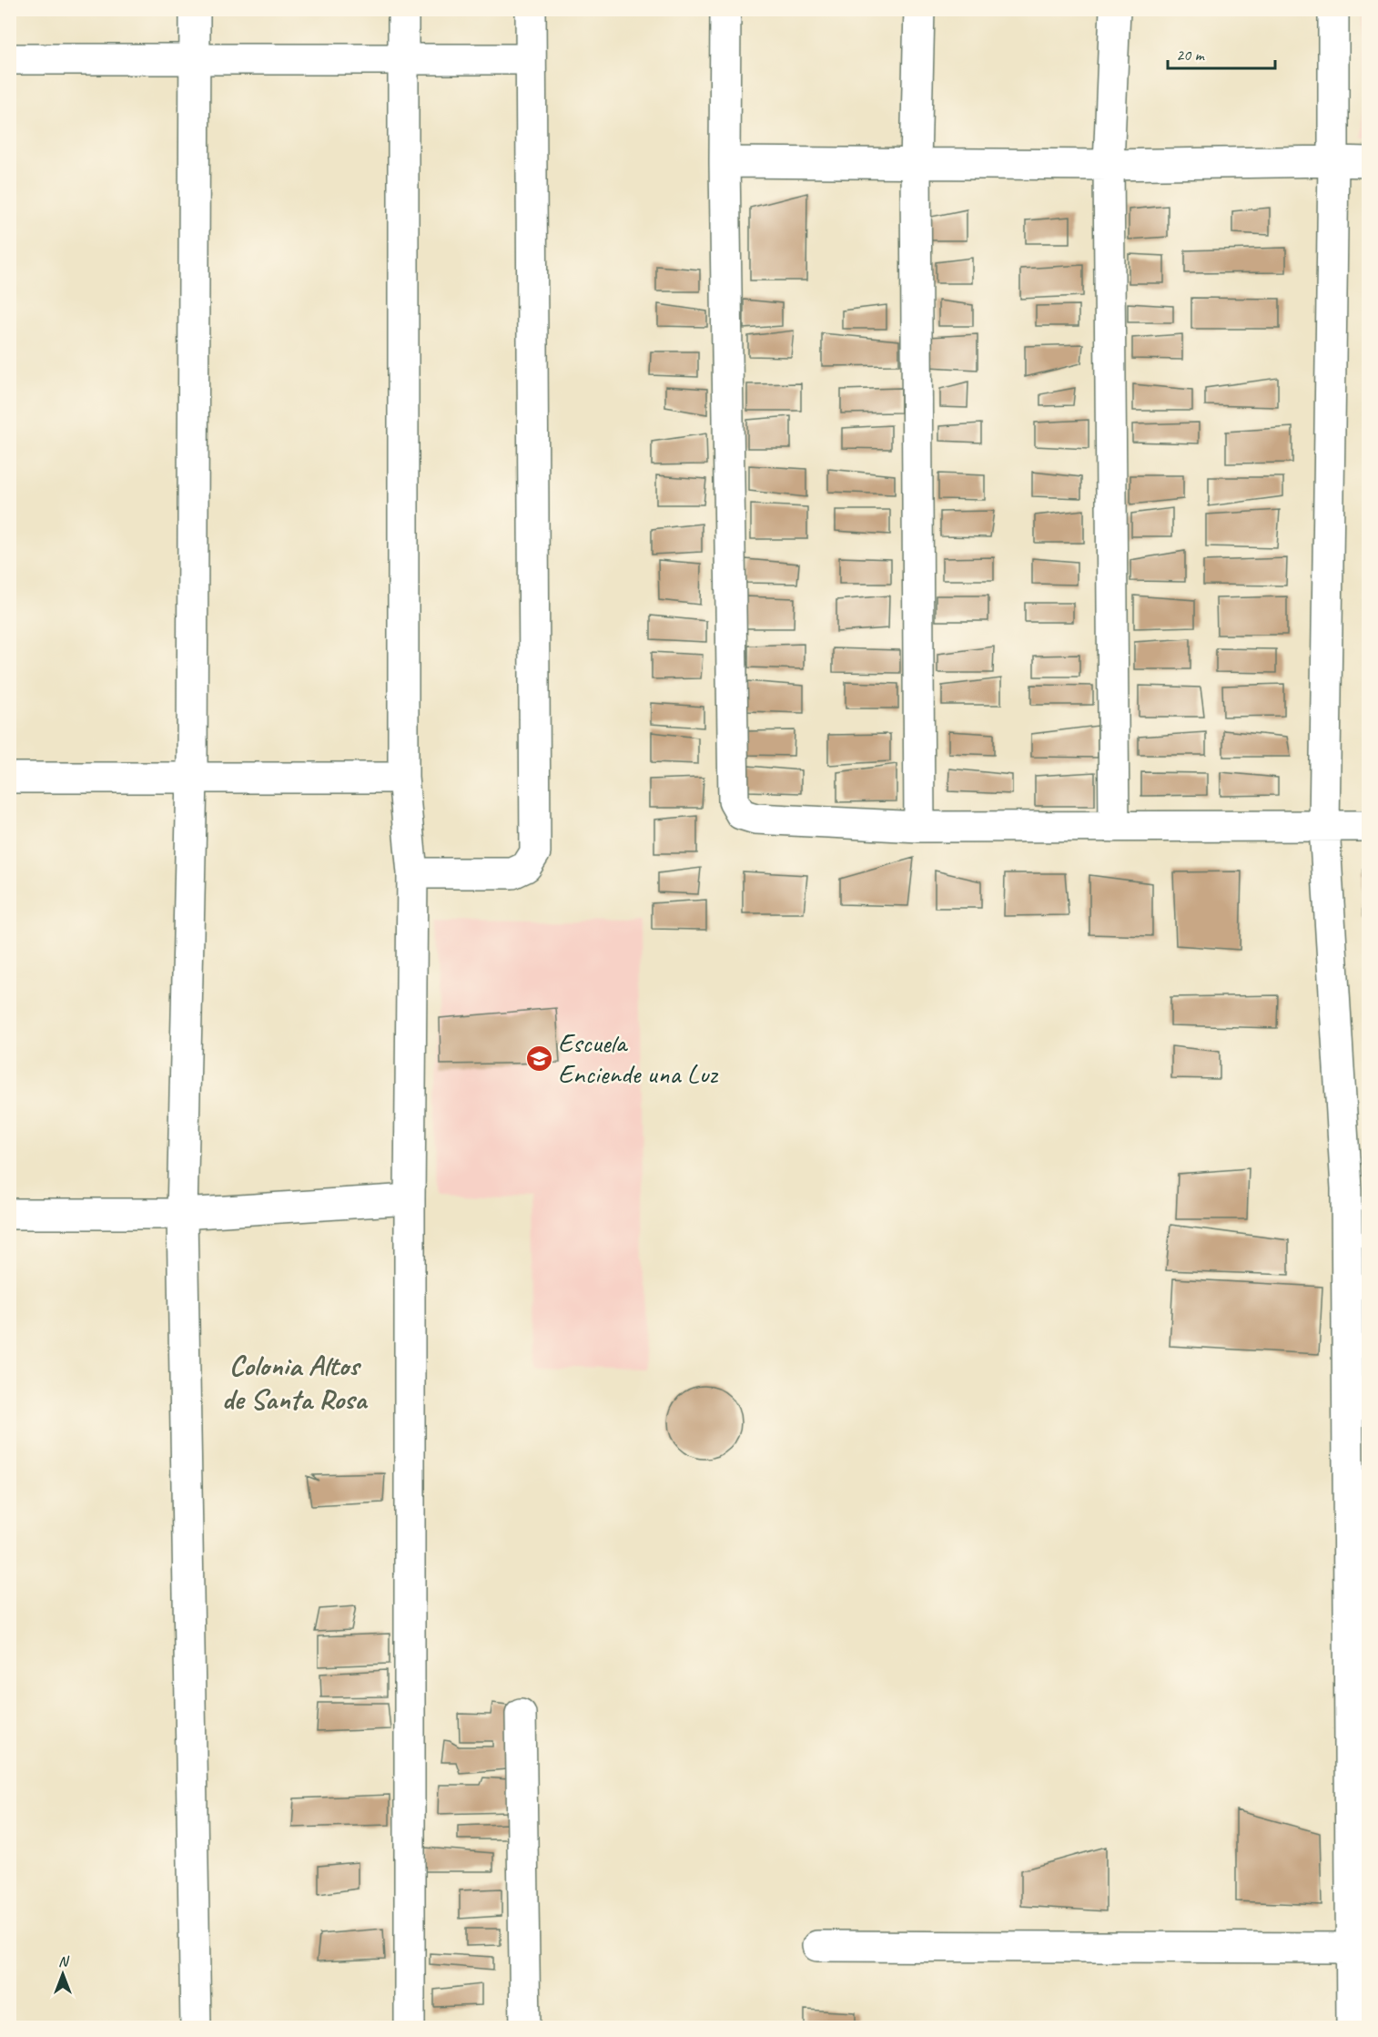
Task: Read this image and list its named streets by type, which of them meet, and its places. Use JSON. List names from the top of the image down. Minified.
{"districts":["Colonia Altos de Santa Rosa"],"places":{"school or university":["Escuela Enciende una Luz"]},"scale_bar":"20 m","north":"top"}
